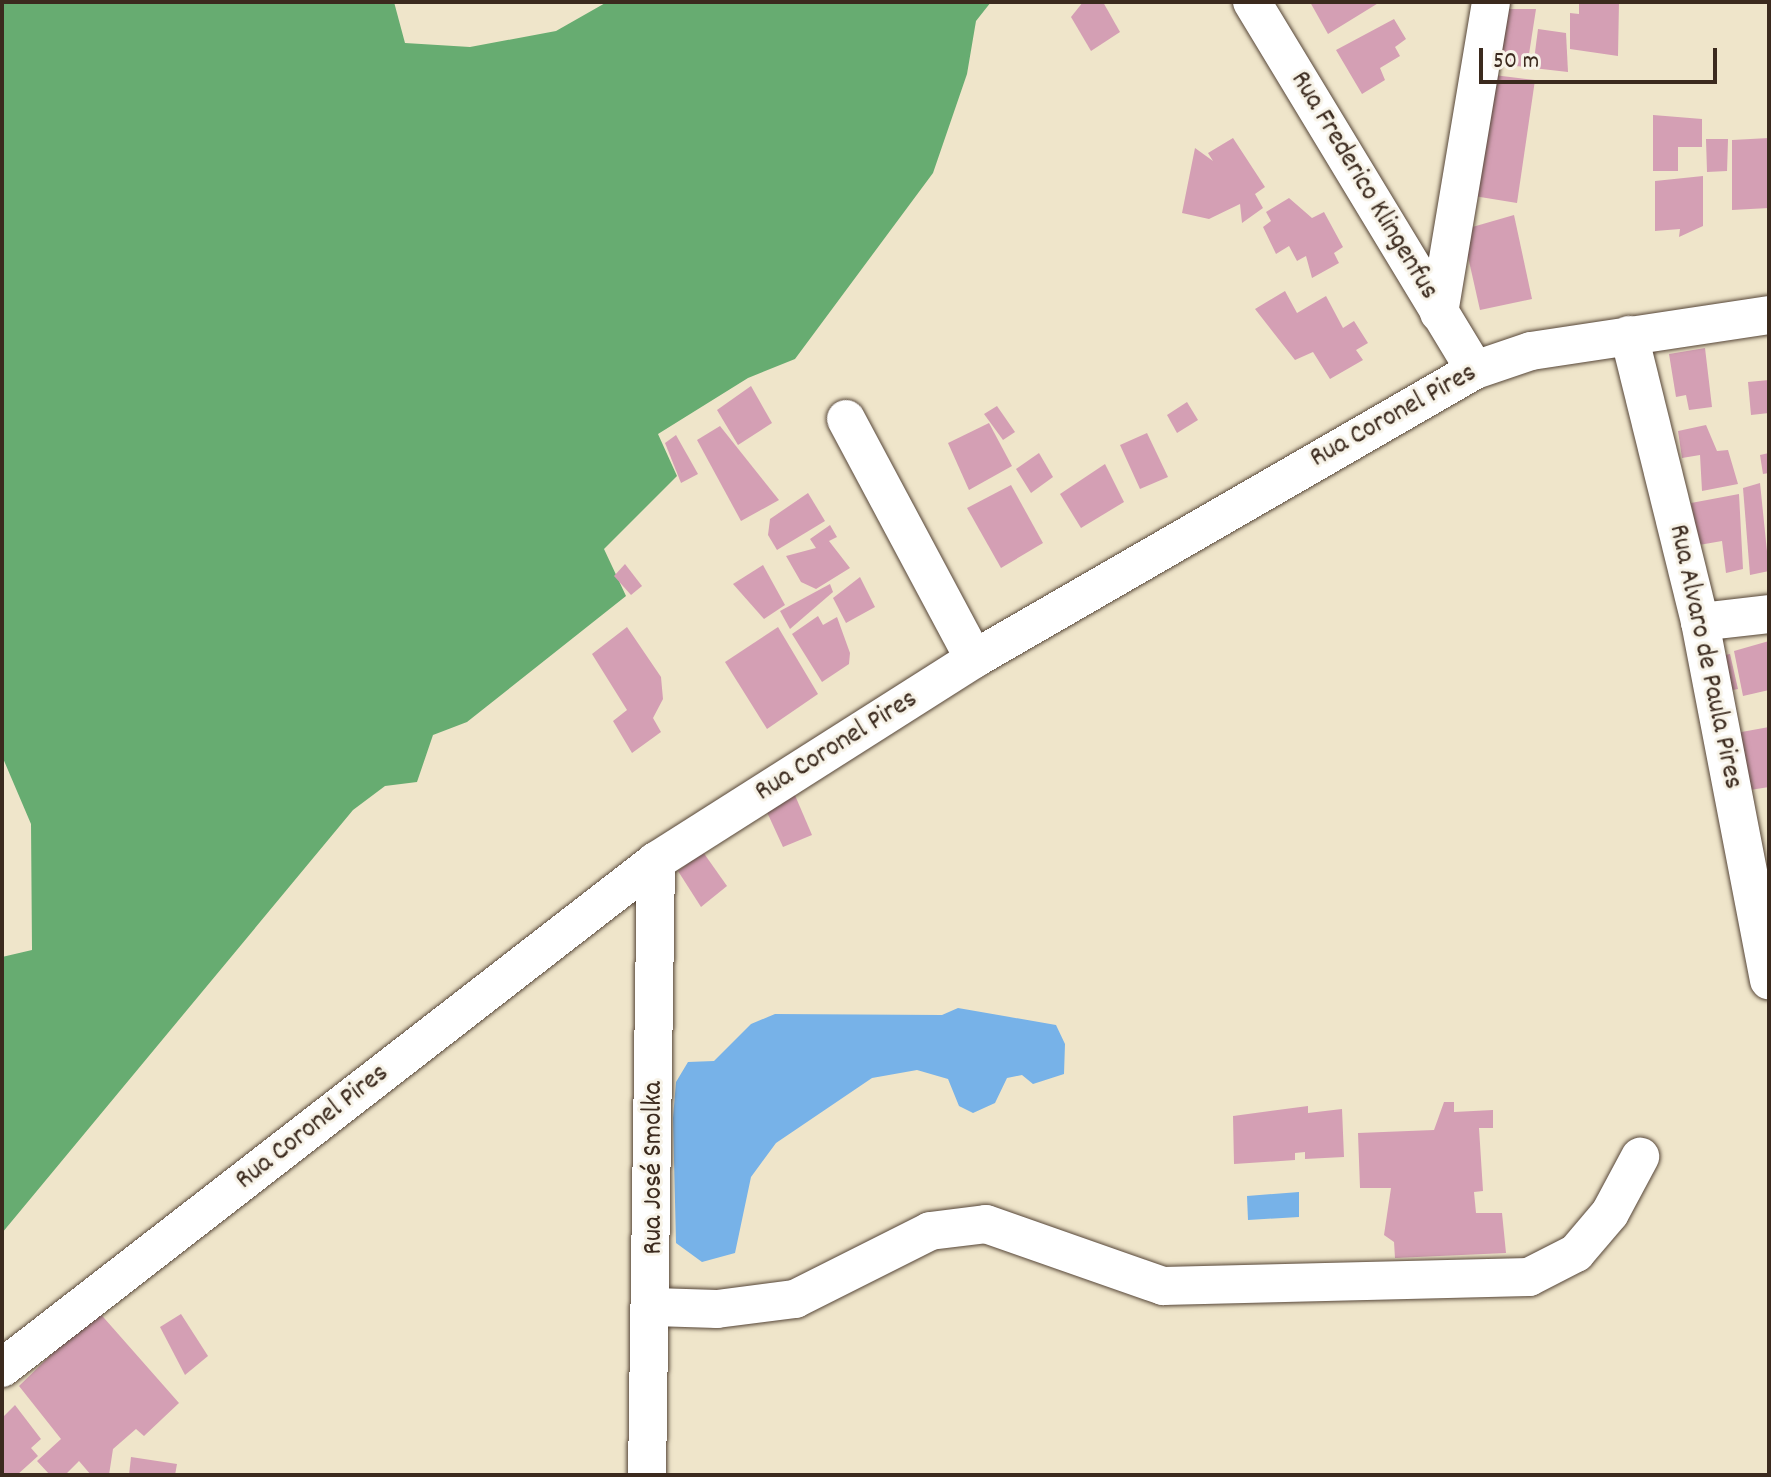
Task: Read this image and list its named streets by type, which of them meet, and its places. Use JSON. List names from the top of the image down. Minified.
{"streets":{"street":["Rua Frederico Klingenfus","Rua Coronel Pires","Rua Alvaro de Paula Pires","Rua José Smolka"]},"crossings":[["Rua Frederico Klingenfus","Rua Coronel Pires"],["Rua Coronel Pires","Rua Alvaro de Paula Pires"],["Rua Coronel Pires","Rua José Smolka"]],"scale_bar":"50 m"}
